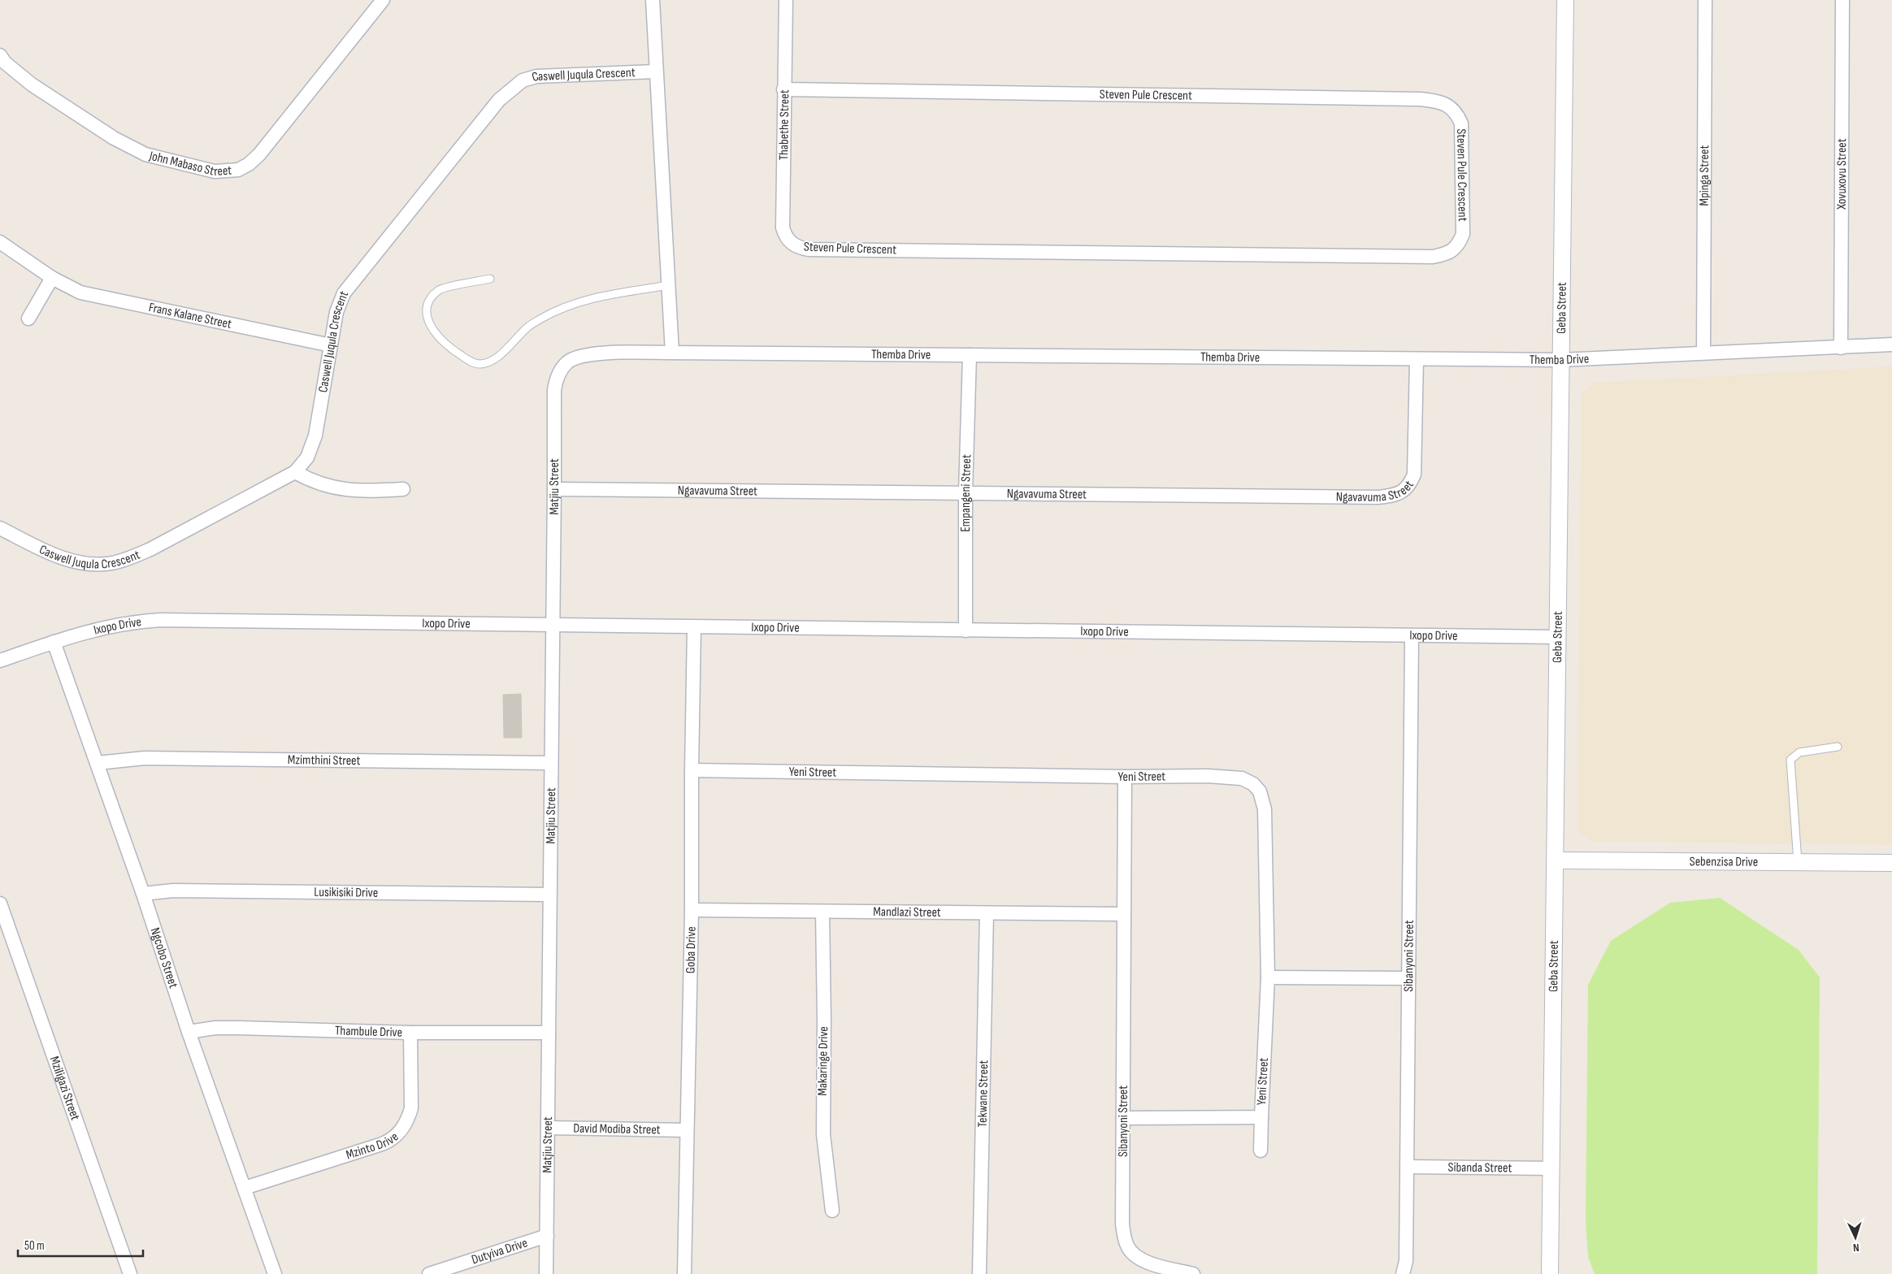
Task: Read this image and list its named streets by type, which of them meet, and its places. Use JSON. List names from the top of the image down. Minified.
{"streets":{"street":["Caswell Juqula Crescent","Steven Pule Crescent","Thabethe Street","John Mabaso Street","Xovuxovu Street","Mpinga Street","Geba Street","Frans Kalane Street","Themba Drive","Matjiu Street","Ngavavuma Street","Empangeni Street","Ixopo Drive","Mzimthini Street","Yeni Street","Sebenzisa Drive","Lusikisiki Drive","Mandlazi Street","Goba Drive","Sibanyoni Street","Ngcobo Street","Thambule Drive","Makaringe Drive","Mziligazi Street","Tekwane Street","David Modiba Street","Mzinto Drive","Sibanda Street","Dutyiva Drive"]},"crossings":[["Caswell Juqula Crescent","Frans Kalane Street"],["Steven Pule Crescent","Thabethe Street"],["Xovuxovu Street","Themba Drive"],["Mpinga Street","Themba Drive"],["Geba Street","Themba Drive"],["Geba Street","Ixopo Drive"],["Geba Street","Sebenzisa Drive"],["Geba Street","Sibanda Street"],["Themba Drive","Matjiu Street"],["Themba Drive","Ngavavuma Street"],["Themba Drive","Empangeni Street"],["Matjiu Street","Ngavavuma Street"],["Matjiu Street","Ixopo Drive"],["Matjiu Street","Mzimthini Street"],["Matjiu Street","Lusikisiki Drive"],["Matjiu Street","Thambule Drive"],["Matjiu Street","David Modiba Street"],["Matjiu Street","Dutyiva Drive"],["Ngavavuma Street","Empangeni Street"],["Empangeni Street","Ixopo Drive"],["Ixopo Drive","Goba Drive"],["Ixopo Drive","Sibanyoni Street"],["Ixopo Drive","Ngcobo Street"],["Mzimthini Street","Ngcobo Street"],["Yeni Street","Goba Drive"],["Yeni Street","Sibanyoni Street"],["Lusikisiki Drive","Ngcobo Street"],["Mandlazi Street","Goba Drive"],["Mandlazi Street","Sibanyoni Street"],["Mandlazi Street","Makaringe Drive"],["Mandlazi Street","Tekwane Street"],["Goba Drive","David Modiba Street"],["Sibanyoni Street","Sibanda Street"],["Ngcobo Street","Thambule Drive"],["Ngcobo Street","Mzinto Drive"],["Thambule Drive","Mzinto Drive"]],"scale_bar":"50 m","north":"bottom"}
